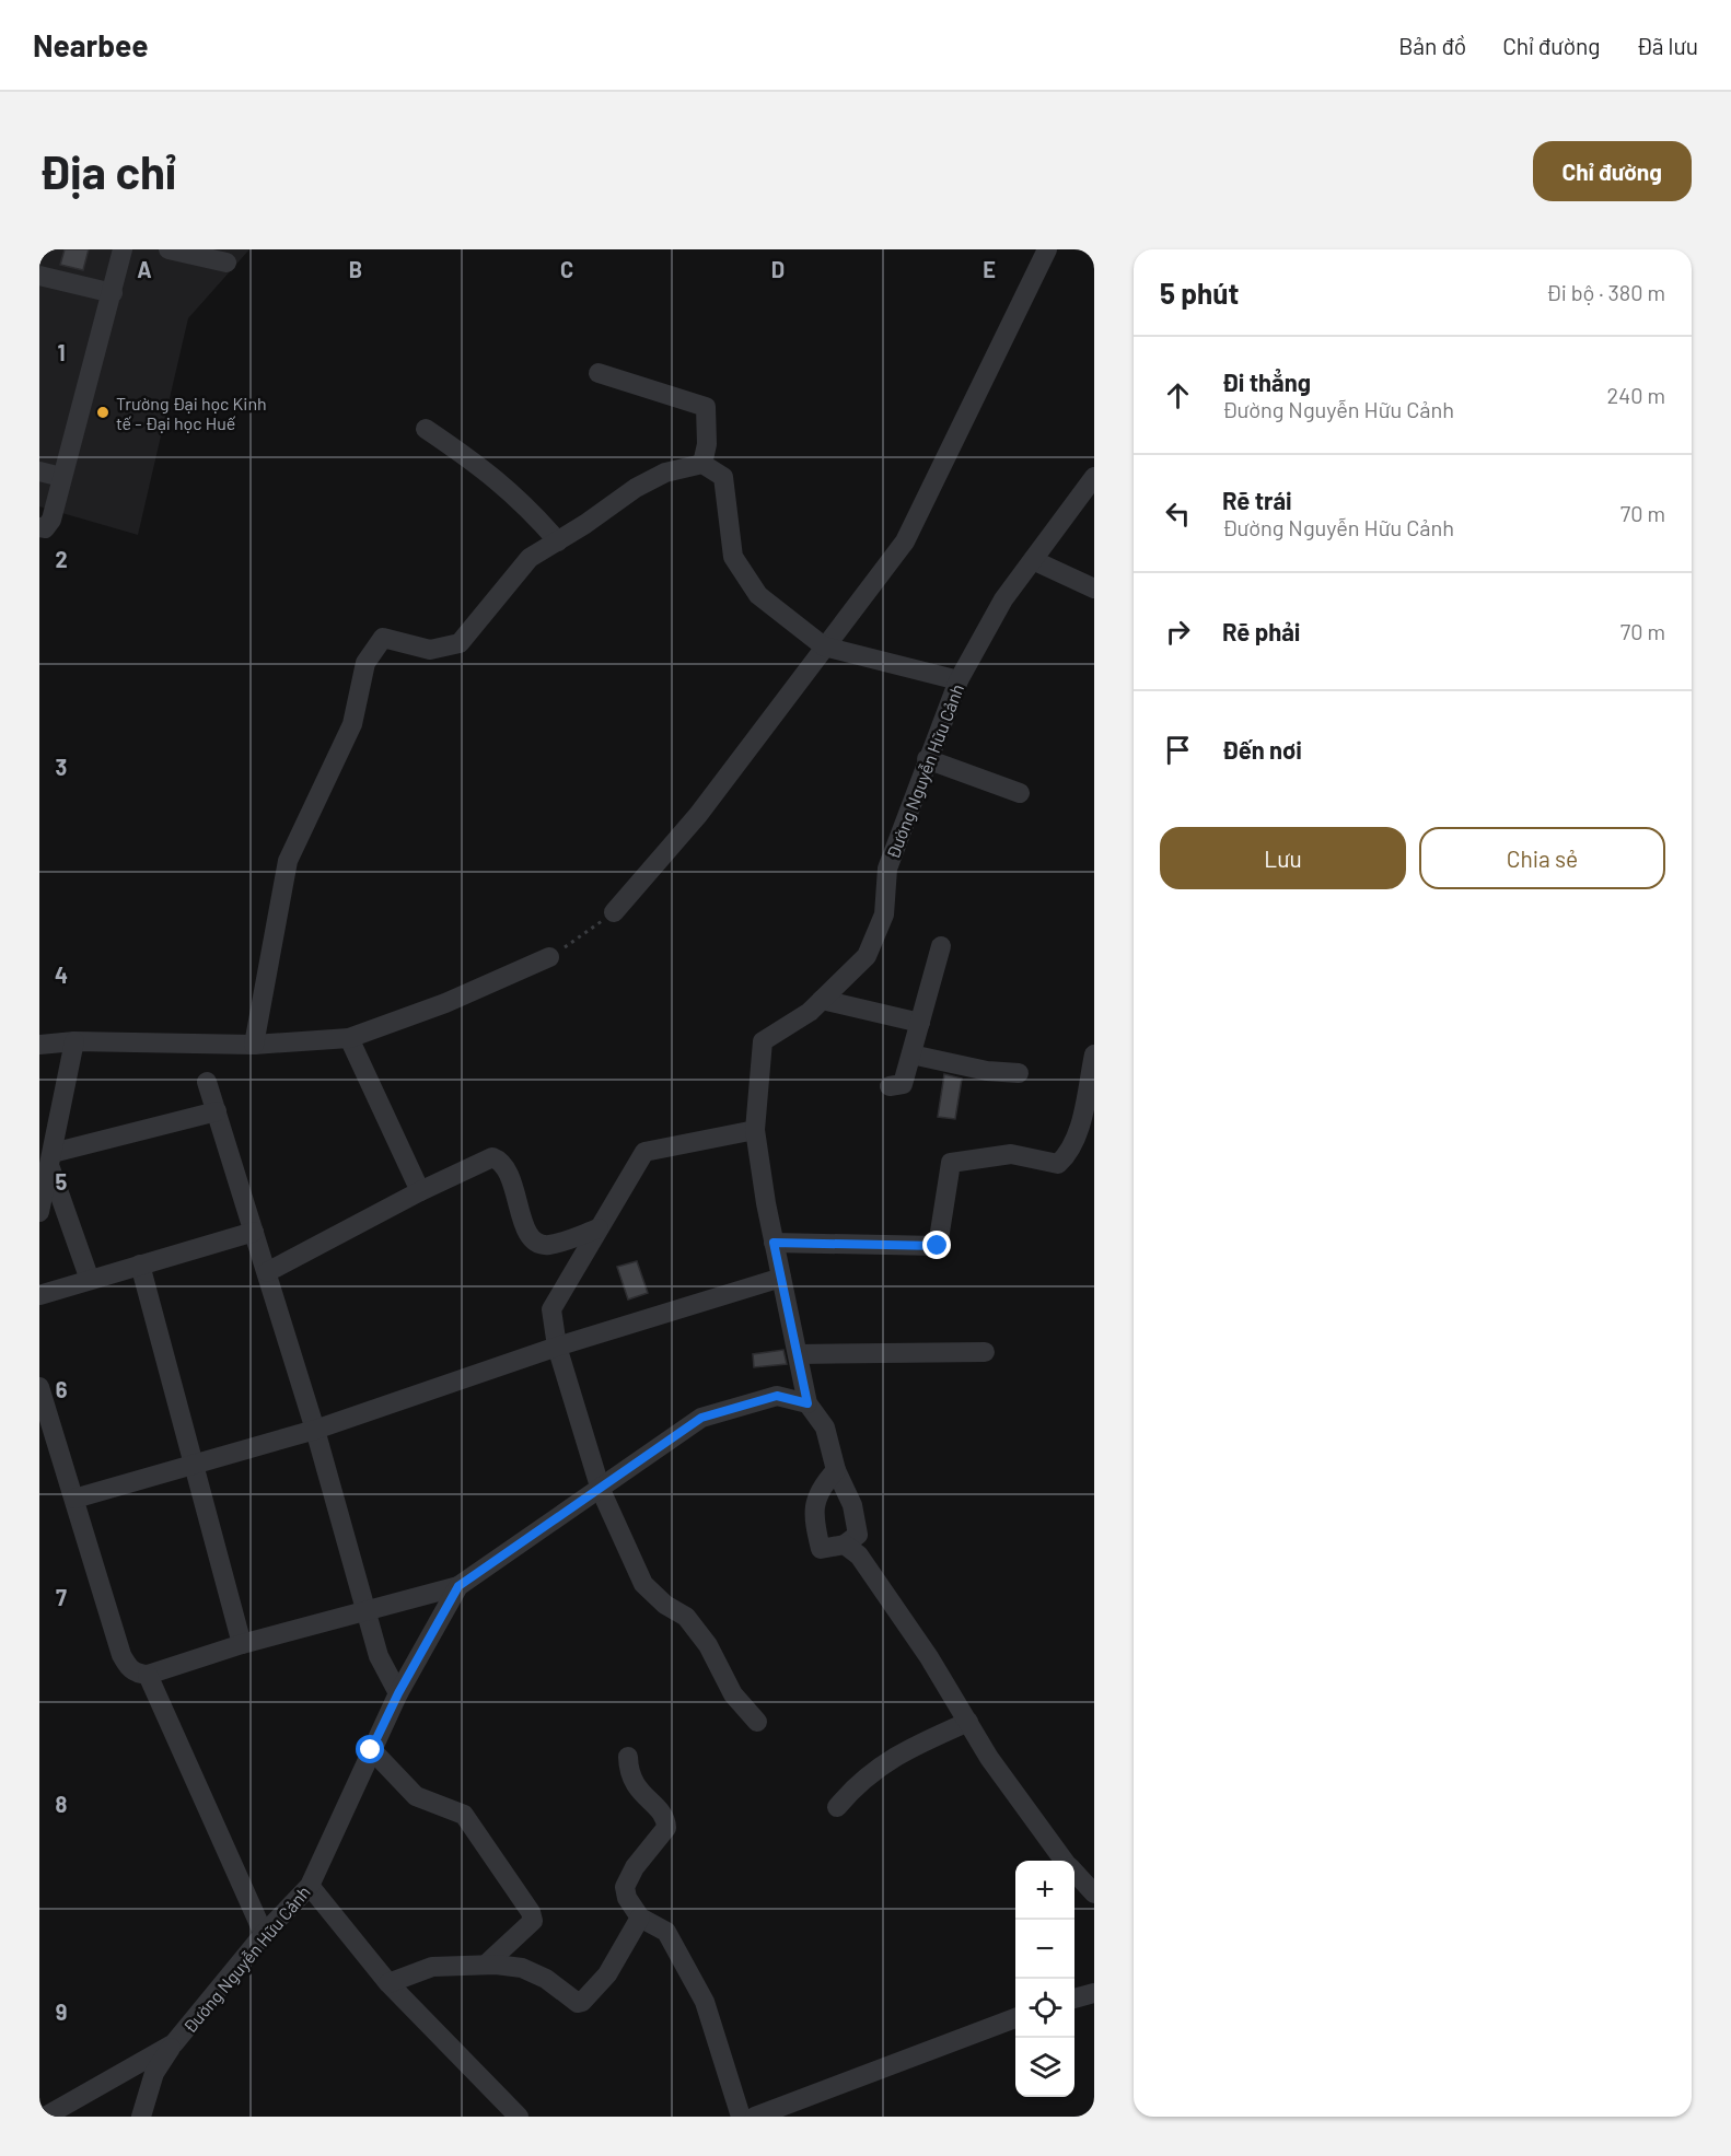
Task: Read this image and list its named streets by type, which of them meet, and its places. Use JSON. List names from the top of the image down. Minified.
{"streets":{"street":["Đường Nguyễn Hữu Cảnh"]},"places":["Trường Đại học Kinh tế - Đại học Huế"],"page":{"header":"Nearbee","nav":["Bản đồ","Chỉ đường","Đã lưu"],"buttons":["Chỉ đường",["Lưu","Chia sẻ"]],"title":"Địa chỉ","heading":["5 phút","Đi bộ · 380 m"],"list":[["Đi thẳng","Đường Nguyễn Hữu Cảnh","240 m"],["Rẽ trái","Đường Nguyễn Hữu Cảnh","70 m"],["Rẽ phải","70 m"],"Đến nơi"],"map_buttons":["+","−"]},"grid":{"columns":["A","B","C","D","E"],"rows":["1","2","3","4","5","6","7","8","9"]}}
